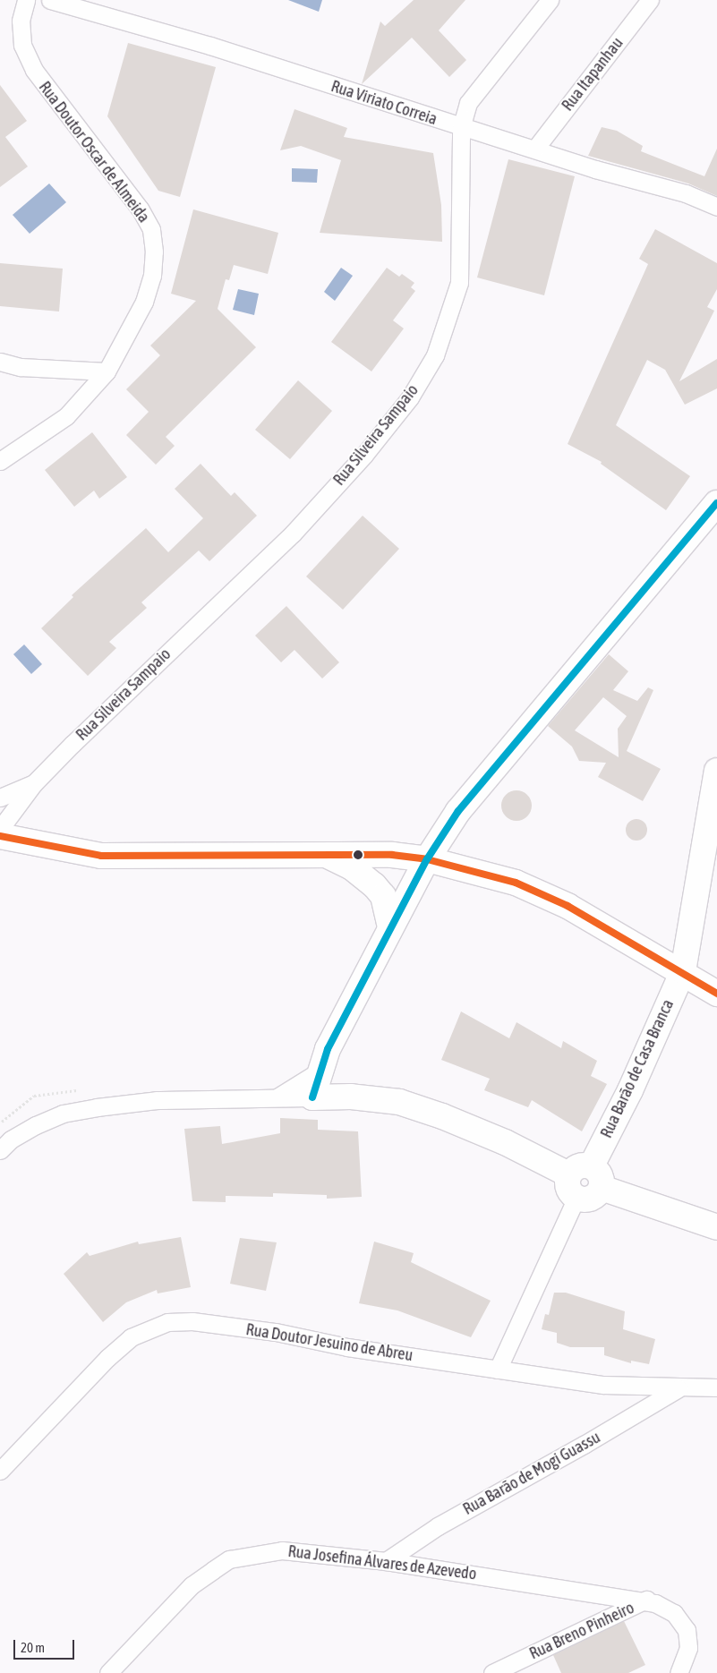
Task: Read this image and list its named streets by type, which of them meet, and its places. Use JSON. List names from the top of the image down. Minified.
{"streets":{"main road":["Rua Barão de Casa Branca"],"street":["Rua Itapanhau","Rua Viriato Correia","Rua Doutor Oscar de Almeida","Rua Silveira Sampaio","Rua Doutor Jesuino de Abreu","Rua Barão de Mogi Guassu","Rua Josefina Álvares de Azevedo","Rua Breno Pinheiro"]},"crossings":[["Rua Itapanhau","Rua Viriato Correia"],["Rua Viriato Correia","Rua Silveira Sampaio"],["Rua Doutor Jesuino de Abreu","Rua Barão de Mogi Guassu"],["Rua Barão de Mogi Guassu","Rua Josefina Álvares de Azevedo"],["Rua Josefina Álvares de Azevedo","Rua Breno Pinheiro"]],"scale_bar":"20 m"}
